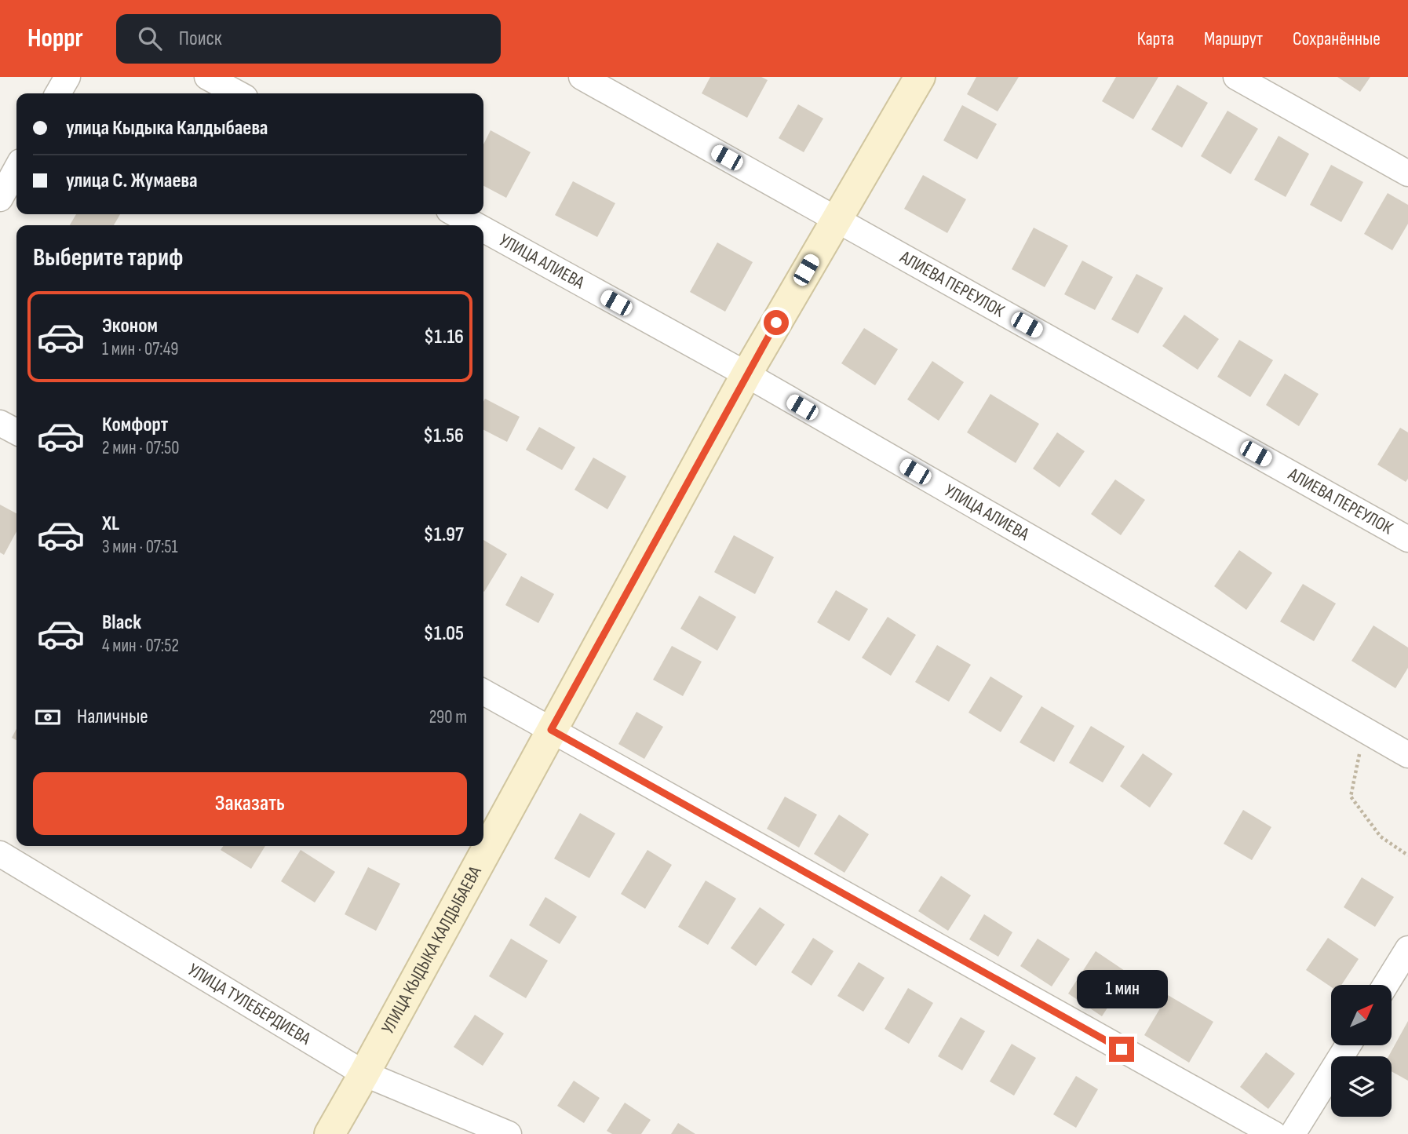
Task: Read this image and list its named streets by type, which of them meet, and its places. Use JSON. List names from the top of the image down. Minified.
{"streets":{"street":["УЛИЦА АЛИЕВА","АЛИЕВА ПЕРЕУЛОК","УЛИЦА КЫДЫКА КАЛДЫБАЕВА","УЛИЦА ТУЛЕБЕРДИЕВА"]},"crossings":[["УЛИЦА АЛИЕВА","УЛИЦА КЫДЫКА КАЛДЫБАЕВА"],["АЛИЕВА ПЕРЕУЛОК","УЛИЦА КЫДЫКА КАЛДЫБАЕВА"],["УЛИЦА КЫДЫКА КАЛДЫБАЕВА","УЛИЦА ТУЛЕБЕРДИЕВА"]],"north":"top right","page":{"header":"Hoppr","search":"Поиск","nav":["Карта","Маршрут","Сохранённые"],"banner":["улица Кыдыка Калдыбаева","улица С. Жумаева"],"heading":"Выберите тариф","list":[{"name":"Эконом","note":"1 мин · 07:49","value":"$1.16"},{"name":"Комфорт","note":"2 мин · 07:50","value":"$1.56"},{"name":"XL","note":"3 мин · 07:51","value":"$1.97"},{"name":"Black","note":"4 мин · 07:52","value":"$1.05"}],"pay":["Наличные","290 m"],"buttons":"Заказать","bubble":"1 мин"}}
